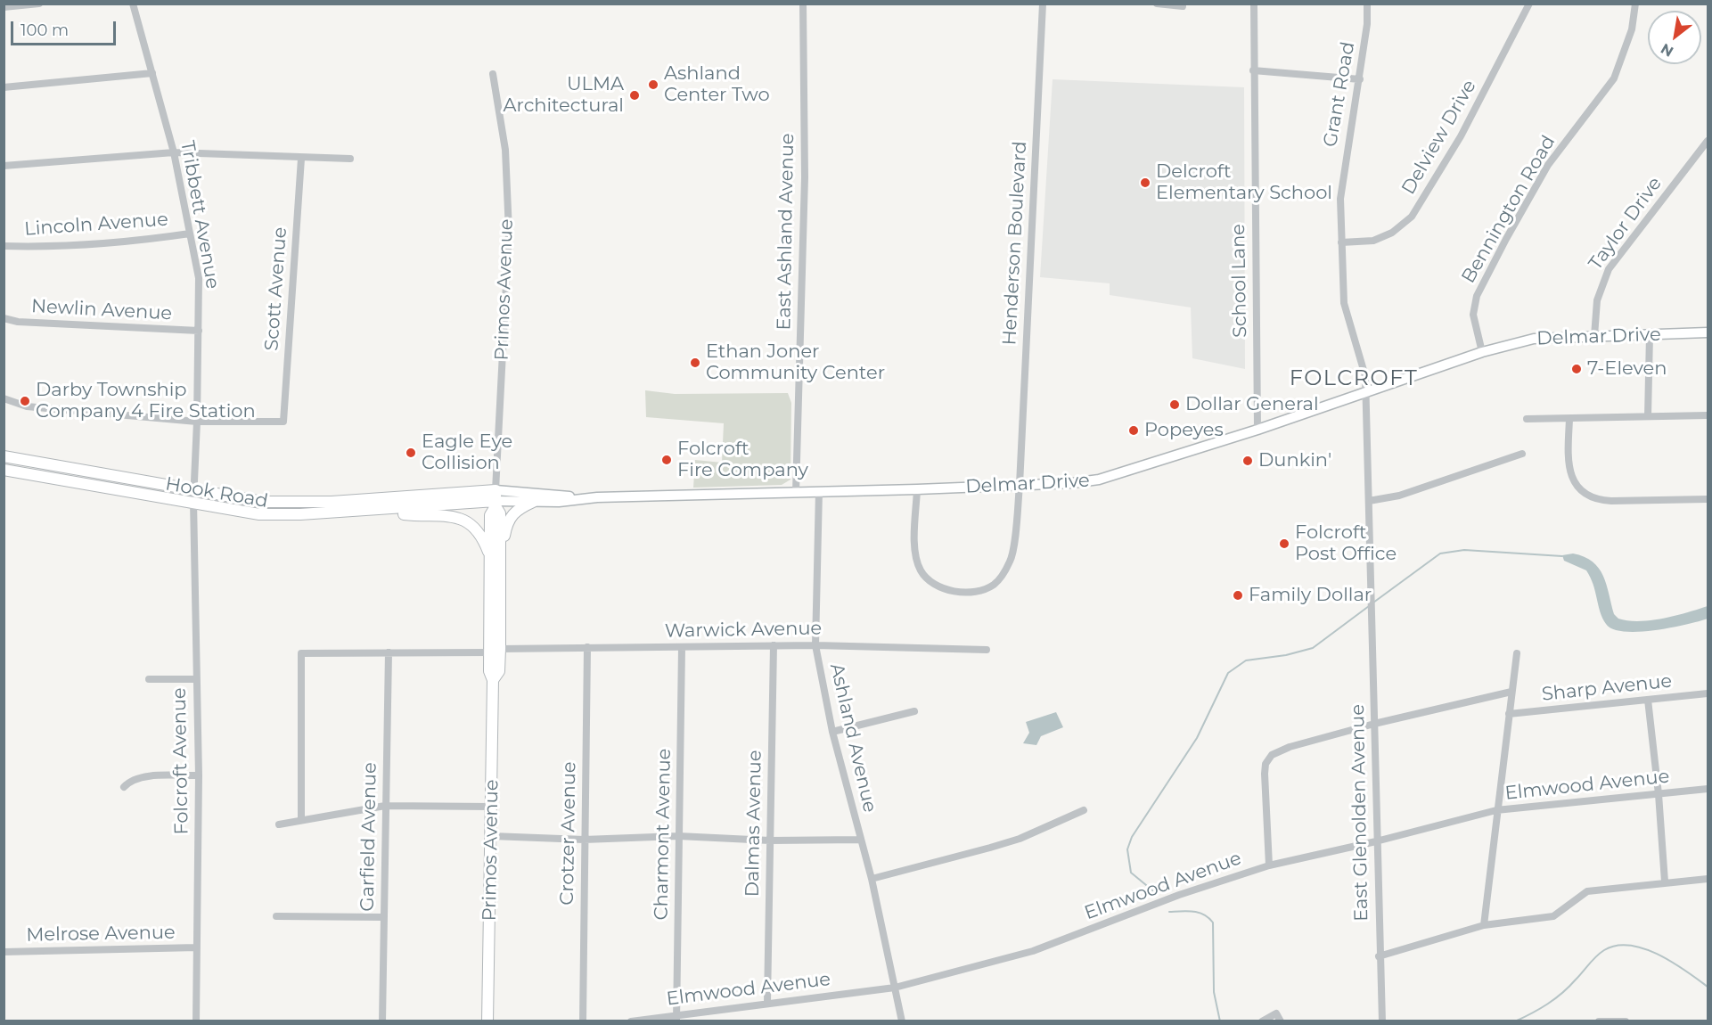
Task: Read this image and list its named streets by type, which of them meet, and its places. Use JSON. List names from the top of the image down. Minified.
{"streets":{"main road":["Primos Avenue","Hook Road"],"street":["Grant Road","Delview Drive","Bennington Road","Tribbett Avenue","Taylor Drive","Lincoln Avenue","East Ashland Avenue","Henderson Boulevard","School Lane","Scott Avenue","Newlin Avenue","Delmar Drive","Warwick Avenue","Sharp Avenue","Ashland Avenue","Folcroft Avenue","Elmwood Avenue","East Glenolden Avenue","Dalmas Avenue","Crotzer Avenue","Charmont Avenue","Garfield Avenue","Melrose Avenue"]},"crossings":[["Grant Road","Delview Drive"],["Grant Road","Delmar Drive"],["Grant Road","East Glenolden Avenue"],["Bennington Road","Delmar Drive"],["Tribbett Avenue","Lincoln Avenue"],["Tribbett Avenue","Scott Avenue"],["Tribbett Avenue","Newlin Avenue"],["Tribbett Avenue","Hook Road"],["Tribbett Avenue","Folcroft Avenue"],["Taylor Drive","Delmar Drive"],["East Ashland Avenue","Delmar Drive"],["Henderson Boulevard","Delmar Drive"],["School Lane","Delmar Drive"],["Primos Avenue","Delmar Drive"],["Primos Avenue","Hook Road"],["Primos Avenue","Warwick Avenue"],["Delmar Drive","Hook Road"],["Delmar Drive","Ashland Avenue"],["Hook Road","Folcroft Avenue"],["Warwick Avenue","Ashland Avenue"],["Warwick Avenue","Dalmas Avenue"],["Warwick Avenue","Crotzer Avenue"],["Warwick Avenue","Charmont Avenue"],["Warwick Avenue","Garfield Avenue"],["Ashland Avenue","Elmwood Avenue"],["Folcroft Avenue","Melrose Avenue"],["Elmwood Avenue","East Glenolden Avenue"],["Elmwood Avenue","Dalmas Avenue"],["Elmwood Avenue","Charmont Avenue"]],"districts":["FOLCROFT"],"places":["Ashland Center Two","ULMA Architectural","Delcroft Elementary School","Ethan Joner Community Center","7-Eleven","Darby Township Company 4 Fire Station","Dollar General","Popeyes","Eagle Eye Collision","Folcroft Fire Company","Dunkin'","Folcroft Post Office","Family Dollar"],"scale_bar":"100 m","north":"bottom left"}
